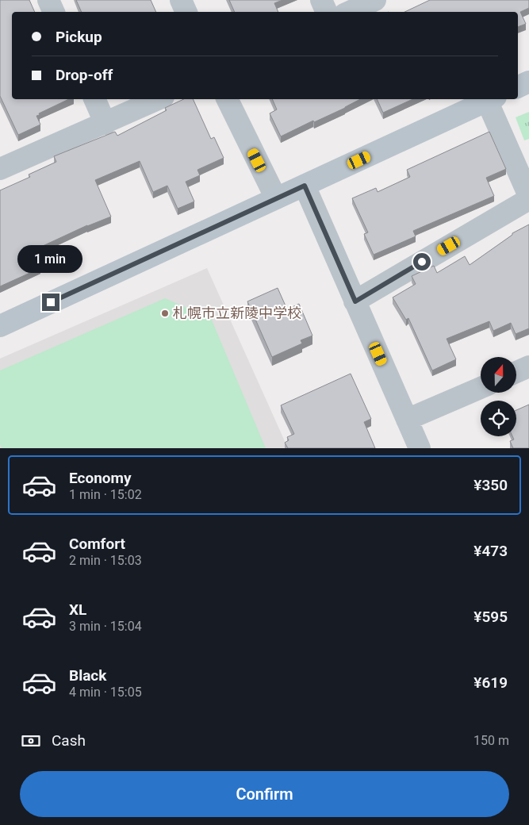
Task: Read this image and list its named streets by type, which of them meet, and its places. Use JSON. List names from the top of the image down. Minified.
{"places":["札幌市立新陵中学校"],"north":"top","page":{"banner":["Pickup","Drop-off"],"bubble":"1 min","list":[{"name":"Economy","note":"1 min · 15:02","value":"¥350"},{"name":"Comfort","note":"2 min · 15:03","value":"¥473"},{"name":"XL","note":"3 min · 15:04","value":"¥595"},{"name":"Black","note":"4 min · 15:05","value":"¥619"}],"pay":["Cash","150 m"],"buttons":"Confirm"}}
